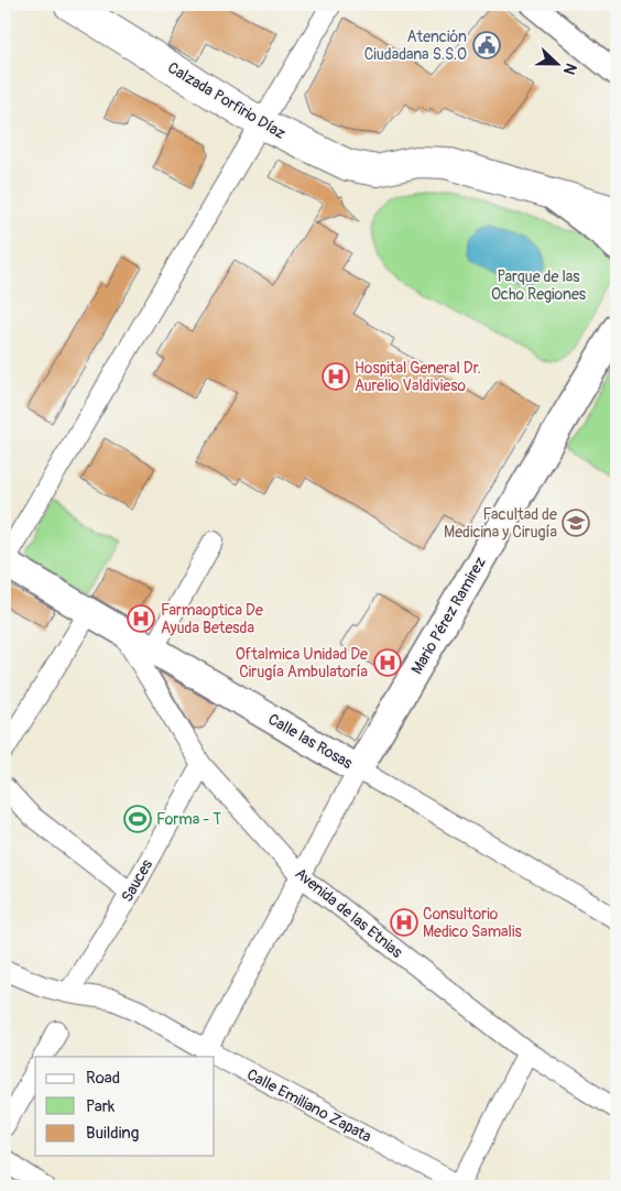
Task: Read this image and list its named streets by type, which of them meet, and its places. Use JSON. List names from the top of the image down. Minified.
{"streets":{"main road":["Calzada Porfirio Díaz","Mario Pérez Ramirez","Calle las Rosas"],"street":["Sauces","Avenida de las Etnias","Calle Emiliano Zapata"]},"crossings":[["Mario Pérez Ramirez","Calle las Rosas"],["Mario Pérez Ramirez","Avenida de las Etnias"],["Mario Pérez Ramirez","Calle Emiliano Zapata"],["Calle las Rosas","Avenida de las Etnias"],["Sauces","Avenida de las Etnias"],["Sauces","Calle Emiliano Zapata"]],"parks":["Parque de las Ocho Regiones"],"places":{"public building":["Atención Ciudadana S.S.O"],"hospital":["Hospital General Dr. Aurelio Valdivieso","Farmaoptica De Ayuda Betesda","Oftalmica Unidad De Cirugía Ambulatoría","Consultorio Medico Samalis"],"school or university":["Facultad de Medicina y Cirugía"],"sports":["Forma - T"]},"legend":["Road","Park","Building"],"north":"right"}
